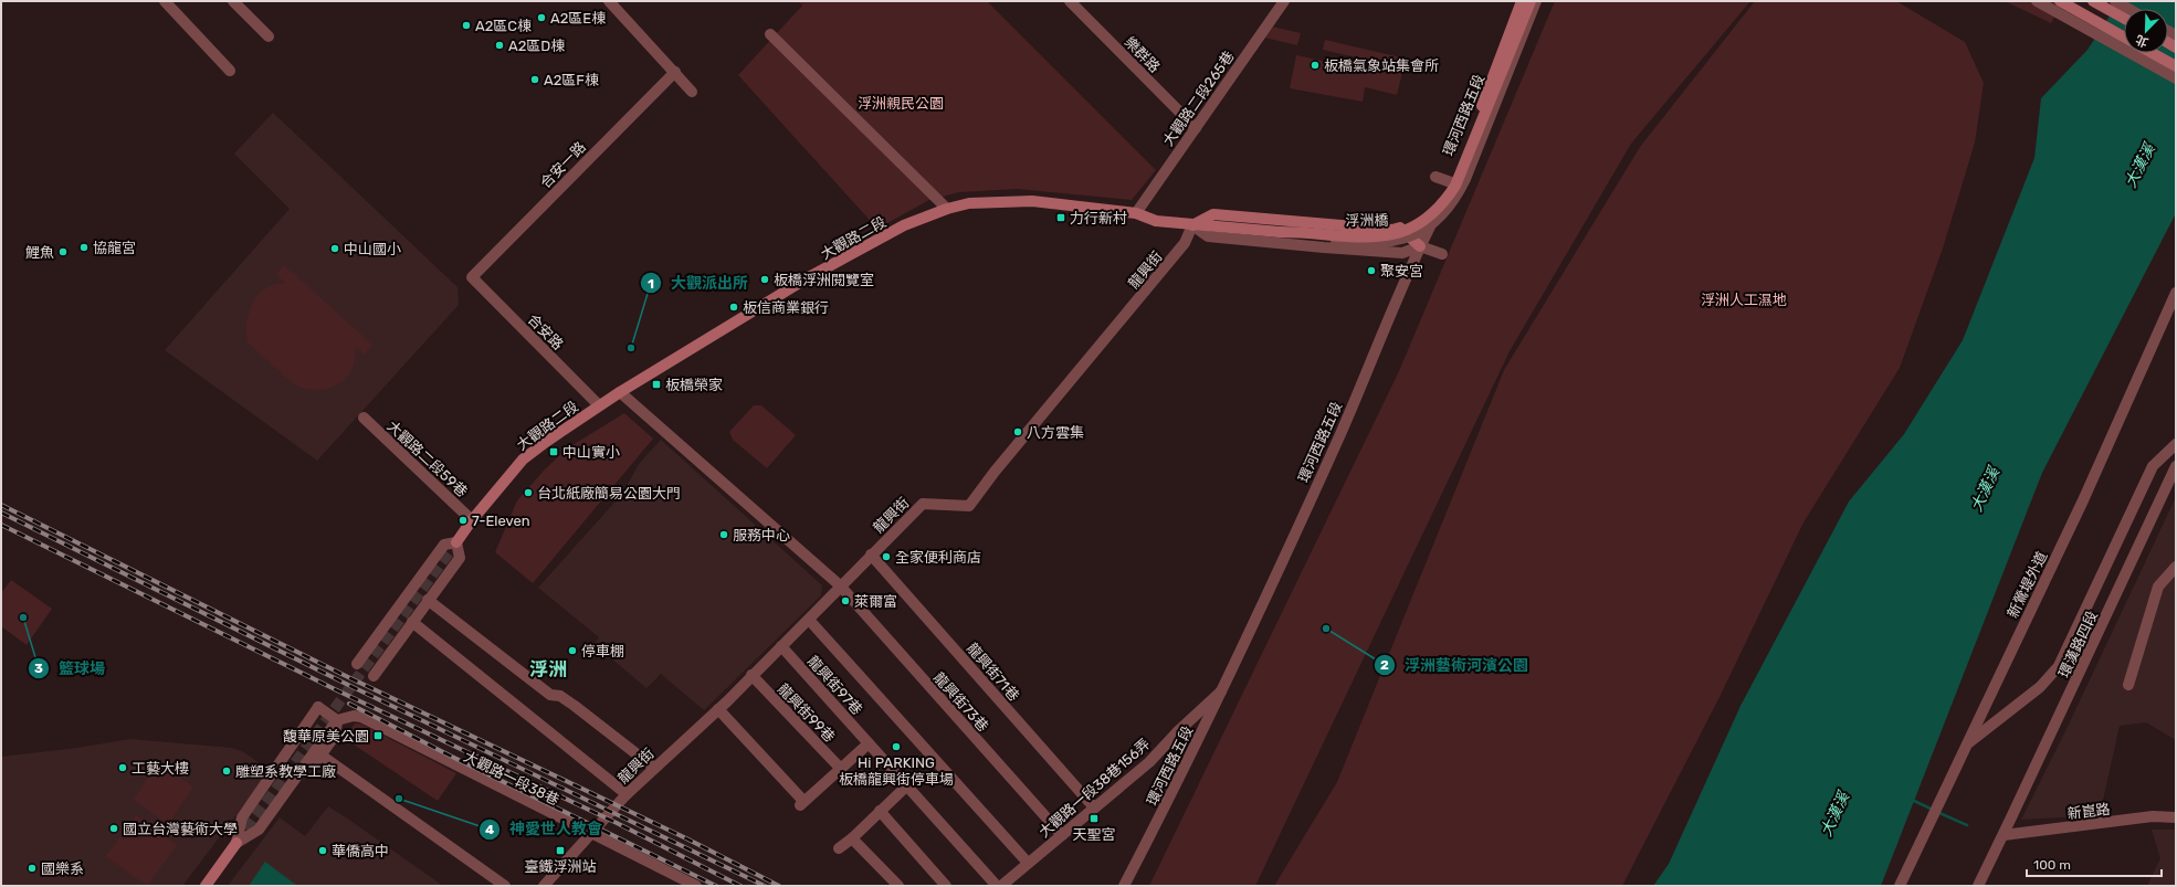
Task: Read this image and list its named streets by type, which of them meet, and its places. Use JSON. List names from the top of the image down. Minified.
{"streets":{"main road":["環河西路五段","浮洲橋","大觀路二段"],"street":["樂群路","大觀路二段265巷","合安一路","龍興街","合安路","大觀路二段59巷","新鶯堤外道","環漢路四段","龍興街71巷","龍興街97巷","龍興街73巷","龍興街99巷","大觀路一段38巷","大觀路一段38巷156弄","新崑路"]},"crossings":[["樂群路","大觀路二段265巷"],["大觀路二段265巷","大觀路二段"],["環河西路五段","大觀路一段38巷156弄"],["合安一路","合安路"],["浮洲橋","大觀路二段"],["浮洲橋","龍興街"],["大觀路二段","龍興街"],["大觀路二段","合安路"],["大觀路二段","大觀路二段59巷"],["大觀路二段","龍興街73巷"],["龍興街","龍興街71巷"],["龍興街","龍興街97巷"],["龍興街","龍興街73巷"],["龍興街","龍興街99巷"],["龍興街","大觀路一段38巷"],["環漢路四段","新崑路"],["龍興街71巷","大觀路一段38巷156弄"],["龍興街73巷","大觀路一段38巷156弄"]],"districts":["浮洲"],"water":["大漢溪"],"parks":["浮洲親民公園","浮洲人工濕地"],"places":{"other":["A2區E棟","A2區C棟","A2區D棟","板橋氣象站集會所","A2區F棟","協龍宮","中山國小","鯉魚","聚安宮","板橋浮洲閱覽室","板信商業銀行","大觀派出所","八方雲集","台北紙廠簡易公園大門","7-Eleven","服務中心","全家便利商店","萊爾富","籃球場","浮洲藝術河濱公園","停車棚","Hi PARKING 板橋龍興街停車場","工藝大樓","雕塑系教學工廠","神愛世人教會","國立台灣藝術大學","華僑高中","國樂系"],"transit":["力行新村","板橋榮家","中山實小","馥華原美公園","天聖宮","臺鐵浮洲站"]},"scale_bar":"100 m","north":"bottom left"}
